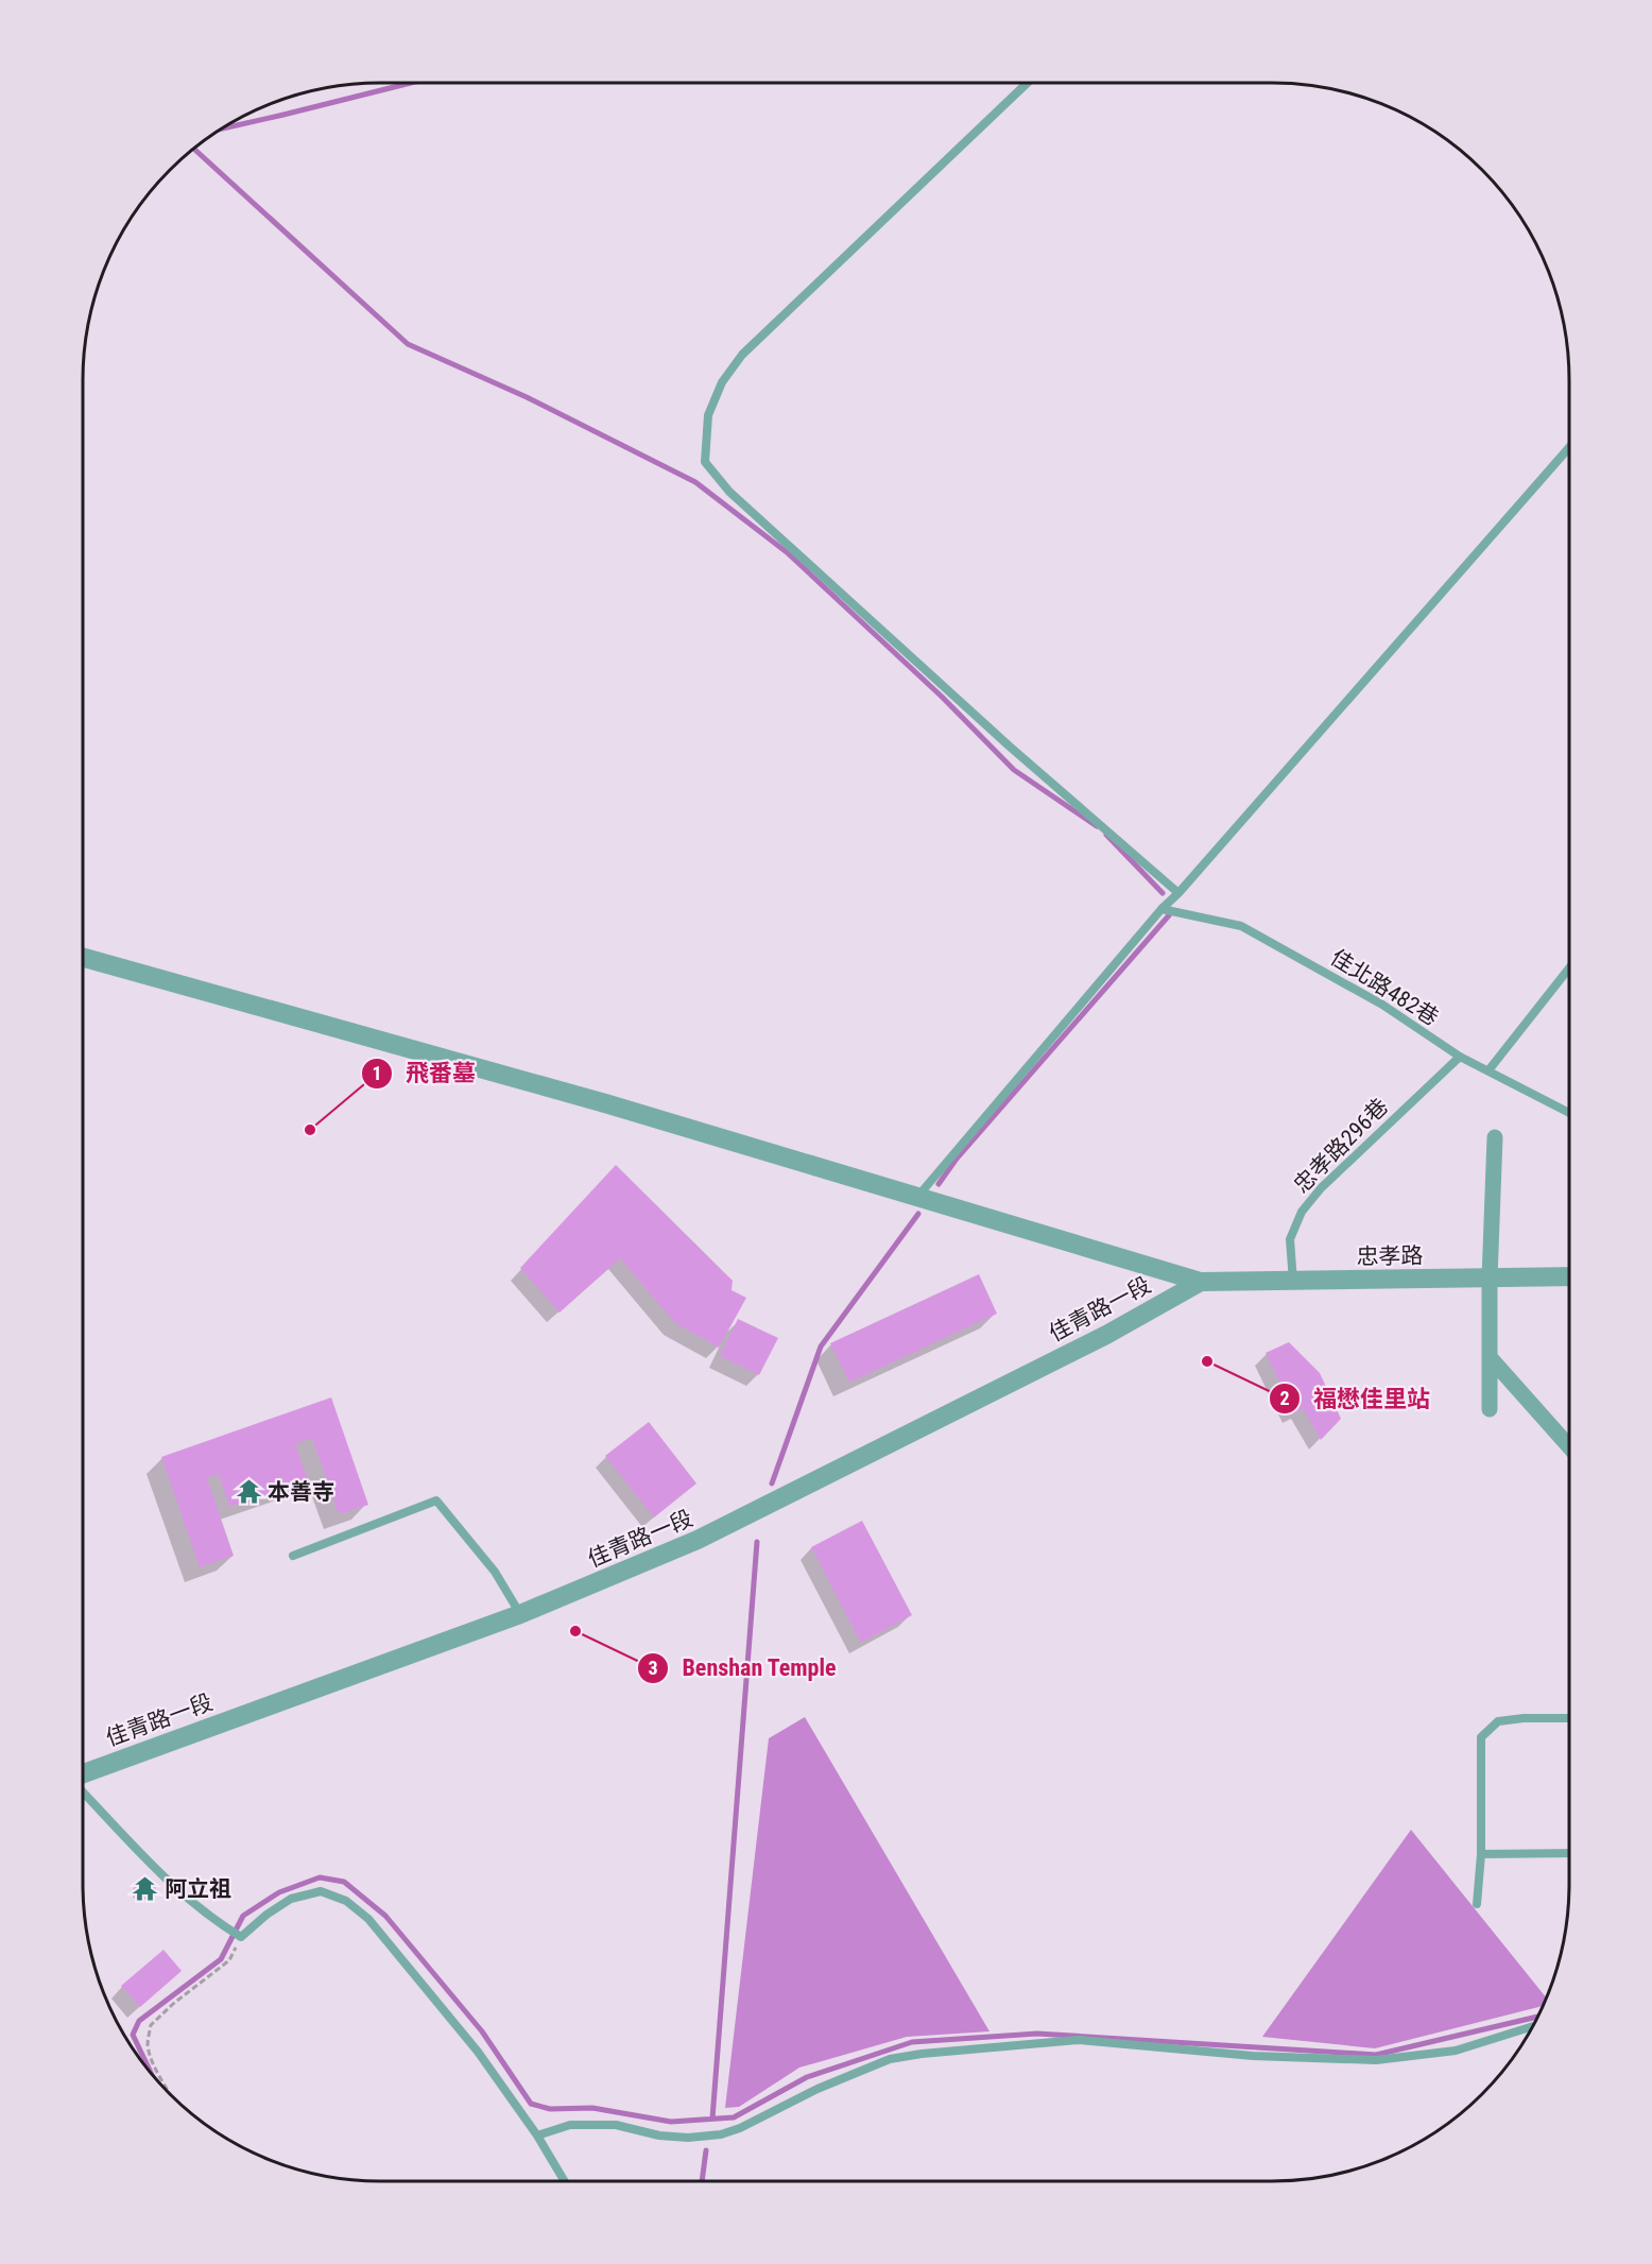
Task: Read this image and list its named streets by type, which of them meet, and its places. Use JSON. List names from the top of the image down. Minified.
{"streets":{"street":["忠孝路","佳青路一段"],"lane":["佳北路482巷","忠孝路296巷"]},"crossings":[["佳北路482巷","忠孝路296巷"],["忠孝路296巷","忠孝路"],["忠孝路","佳青路一段"]],"places":{"other":["飛番墓","福懋佳里站","Benshan Temple"],"temple":["本善寺","阿立祖"]}}
